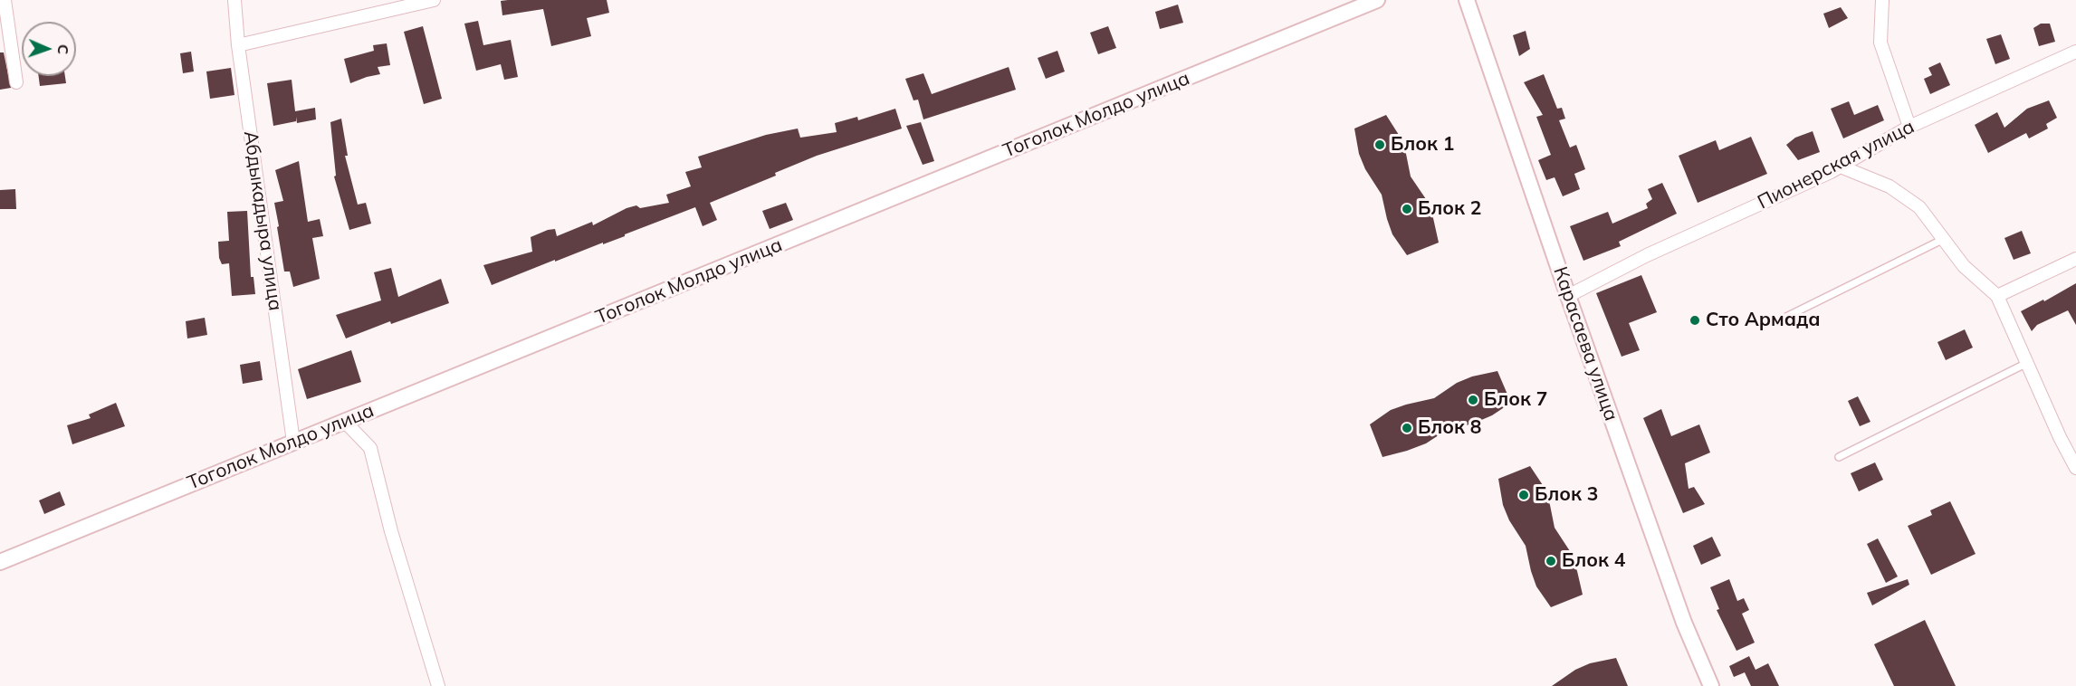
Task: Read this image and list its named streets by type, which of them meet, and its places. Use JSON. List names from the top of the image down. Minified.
{"streets":{"street":["Тоголок Молдо улица","Пионерская улица","Абдыкадыра улица","Карасаева улица"]},"crossings":[["Тоголок Молдо улица","Абдыкадыра улица"],["Пионерская улица","Карасаева улица"]],"places":["Блок 1","Блок 2","Сто Армада","Блок 7","Блок 8","Блок 3","Блок 4"],"north":"right"}
